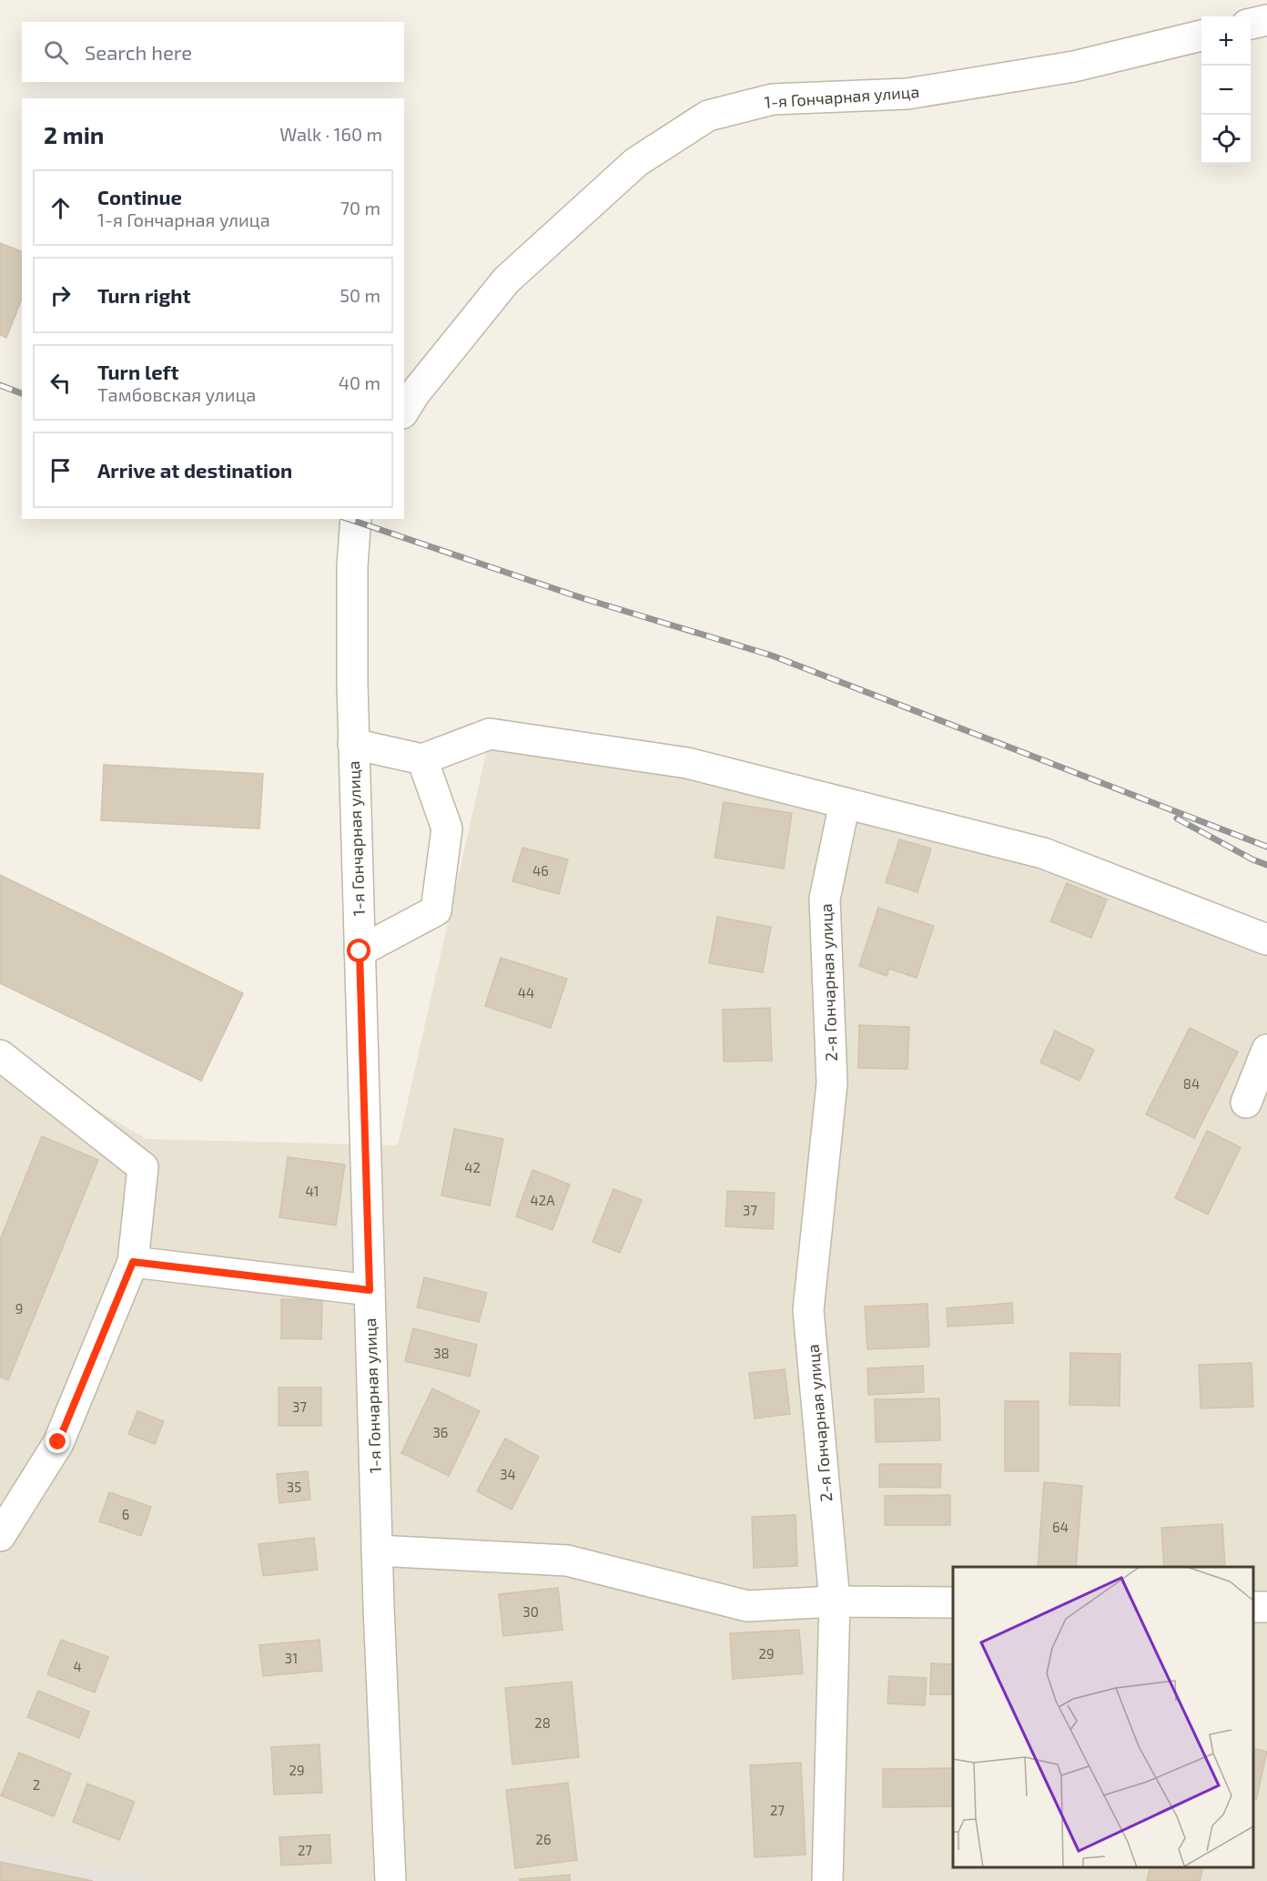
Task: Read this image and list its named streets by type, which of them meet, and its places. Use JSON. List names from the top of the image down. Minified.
{"streets":{"street":["1-я Гончарная улица","2-я Гончарная улица"]},"house_numbers":["46","44","84","42","41","42А","37","9","38","37","36","34","35","6","64","30","29","31","4","28","29","2","27","26","27"],"page":{"map_buttons":["+","−"],"search":"Search here","heading":["2 min","Walk · 160 m"],"list":[["Continue","1-я Гончарная улица","70 m"],["Turn right","50 m"],["Turn left","Тамбовская улица","40 m"],"Arrive at destination"]}}
